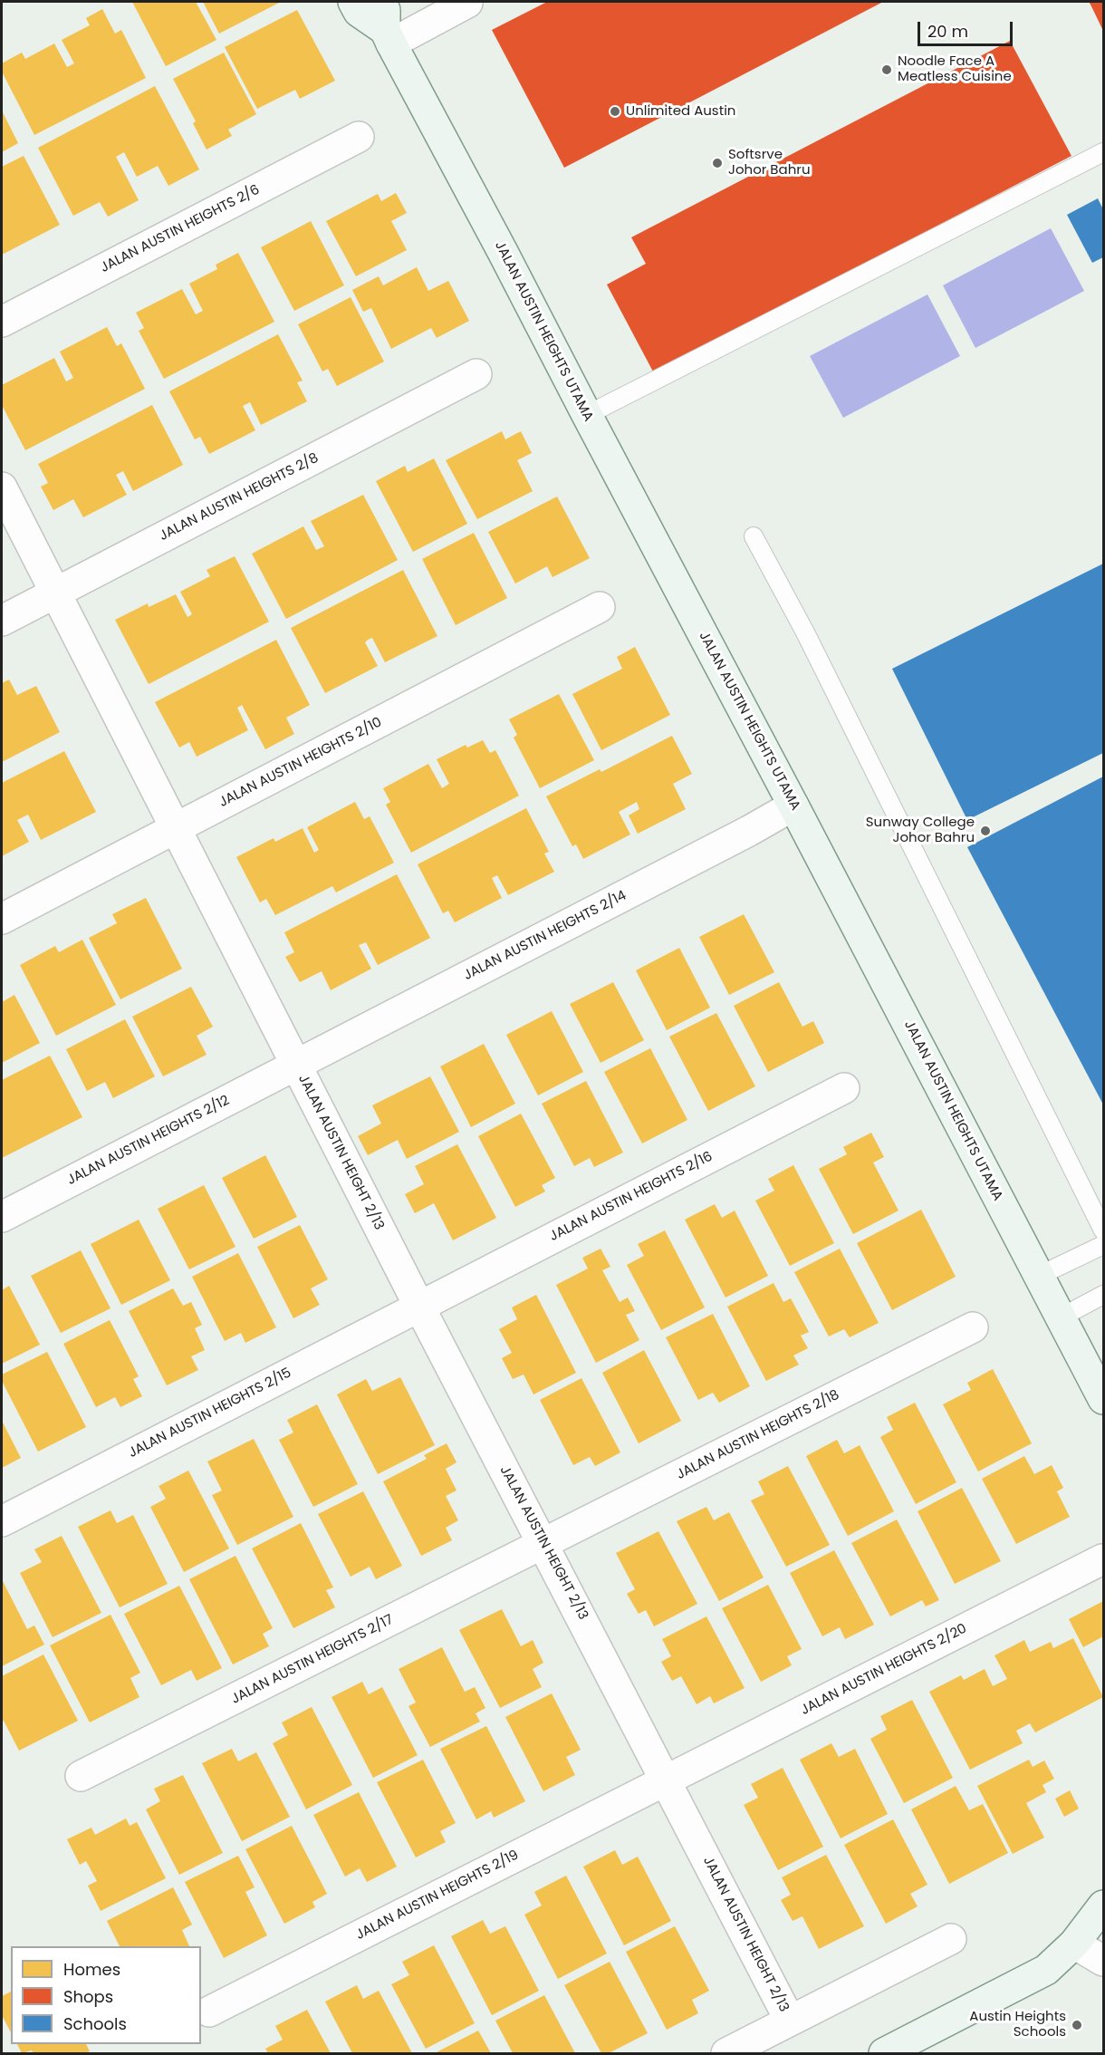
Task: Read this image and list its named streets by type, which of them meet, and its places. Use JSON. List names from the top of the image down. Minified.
{"streets":{"street":["JALAN AUSTIN HEIGHTS 2/6","JALAN AUSTIN HEIGHTS UTAMA","JALAN AUSTIN HEIGHTS 2/8","JALAN AUSTIN HEIGHTS 2/10","JALAN AUSTIN HEIGHTS 2/14","JALAN AUSTIN HEIGHTS 2/12","JALAN AUSTIN HEIGHT 2/13","JALAN AUSTIN HEIGHTS 2/16","JALAN AUSTIN HEIGHTS 2/15","JALAN AUSTIN HEIGHTS 2/18","JALAN AUSTIN HEIGHTS 2/17","JALAN AUSTIN HEIGHTS 2/20","JALAN AUSTIN HEIGHTS 2/19"]},"crossings":[["JALAN AUSTIN HEIGHTS UTAMA","JALAN AUSTIN HEIGHTS 2/14"],["JALAN AUSTIN HEIGHTS 2/8","JALAN AUSTIN HEIGHT 2/13"],["JALAN AUSTIN HEIGHTS 2/10","JALAN AUSTIN HEIGHT 2/13"],["JALAN AUSTIN HEIGHTS 2/14","JALAN AUSTIN HEIGHTS 2/12"],["JALAN AUSTIN HEIGHTS 2/14","JALAN AUSTIN HEIGHT 2/13"],["JALAN AUSTIN HEIGHTS 2/12","JALAN AUSTIN HEIGHT 2/13"],["JALAN AUSTIN HEIGHT 2/13","JALAN AUSTIN HEIGHTS 2/16"],["JALAN AUSTIN HEIGHT 2/13","JALAN AUSTIN HEIGHTS 2/15"],["JALAN AUSTIN HEIGHT 2/13","JALAN AUSTIN HEIGHTS 2/18"],["JALAN AUSTIN HEIGHT 2/13","JALAN AUSTIN HEIGHTS 2/17"],["JALAN AUSTIN HEIGHT 2/13","JALAN AUSTIN HEIGHTS 2/20"],["JALAN AUSTIN HEIGHT 2/13","JALAN AUSTIN HEIGHTS 2/19"],["JALAN AUSTIN HEIGHTS 2/16","JALAN AUSTIN HEIGHTS 2/15"],["JALAN AUSTIN HEIGHTS 2/18","JALAN AUSTIN HEIGHTS 2/17"],["JALAN AUSTIN HEIGHTS 2/20","JALAN AUSTIN HEIGHTS 2/19"]],"places":["Noodle Face A Meatless Cuisine","Unlimited Austin","Softsrve Johor Bahru","Sunway College Johor Bahru","Austin Heights Schools"],"legend":["Homes","Shops","Schools"],"scale_bar":"20 m"}
